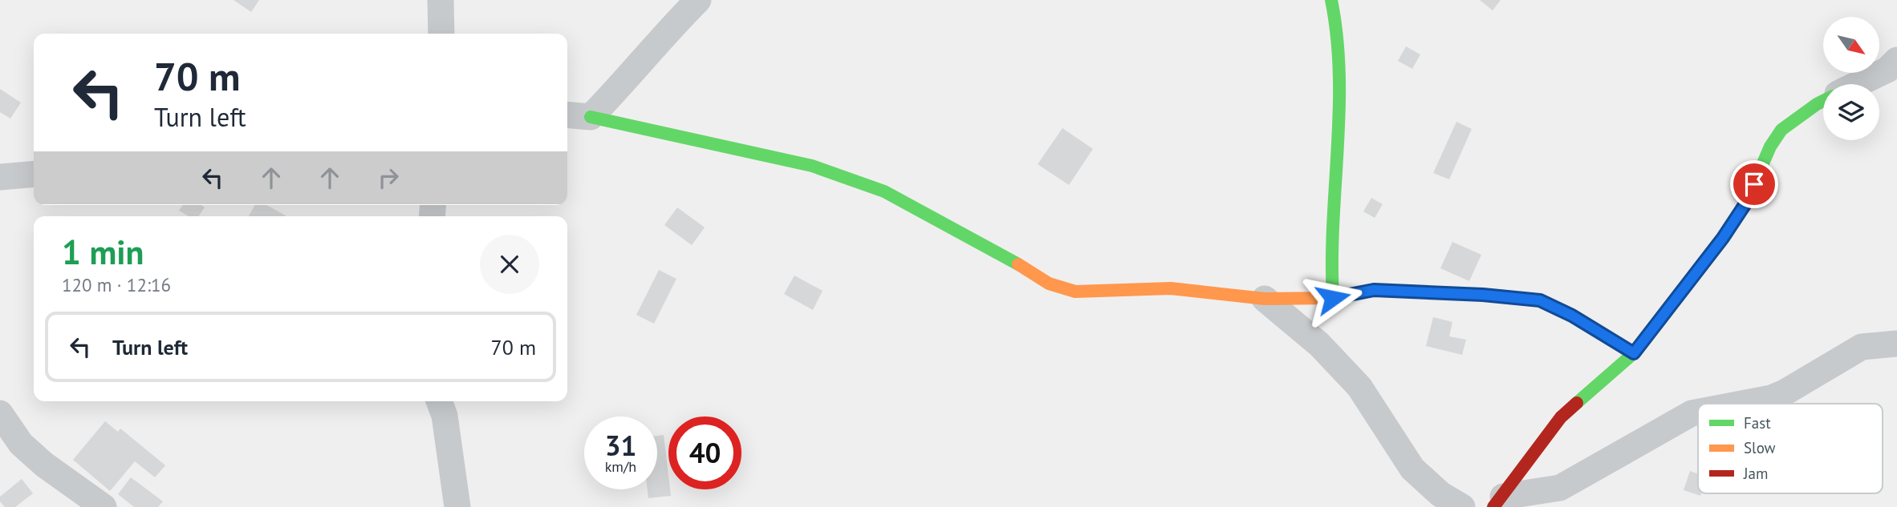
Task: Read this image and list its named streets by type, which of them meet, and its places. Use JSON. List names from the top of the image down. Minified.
{"legend":["Fast","Slow","Jam"],"north":"bottom right","page":{"turn":["70 m","Turn left"],"heading":["1 min","120 m · 12:16"],"list":[{"name":"Turn left","value":"70 m"}],"speed":"31 km/h","limit":"40"}}
